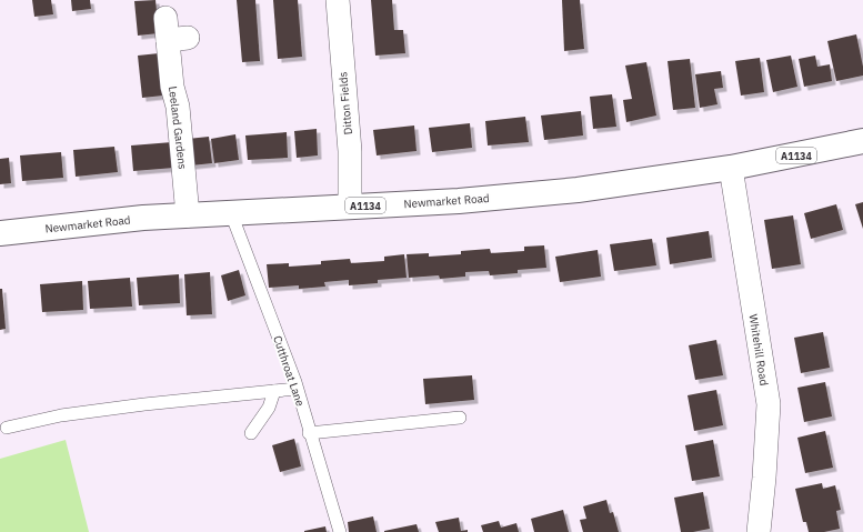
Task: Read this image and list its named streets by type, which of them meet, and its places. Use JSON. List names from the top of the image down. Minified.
{"streets":{"main road":["A1134","Newmarket Road"],"street":["Ditton Fields","Leeland Gardens","Whitehill Road"],"lane":["Cutthroat Lane"]},"crossings":[["Ditton Fields","Newmarket Road"],["Leeland Gardens","Newmarket Road"],["Newmarket Road","Whitehill Road"],["Newmarket Road","Cutthroat Lane"]]}
